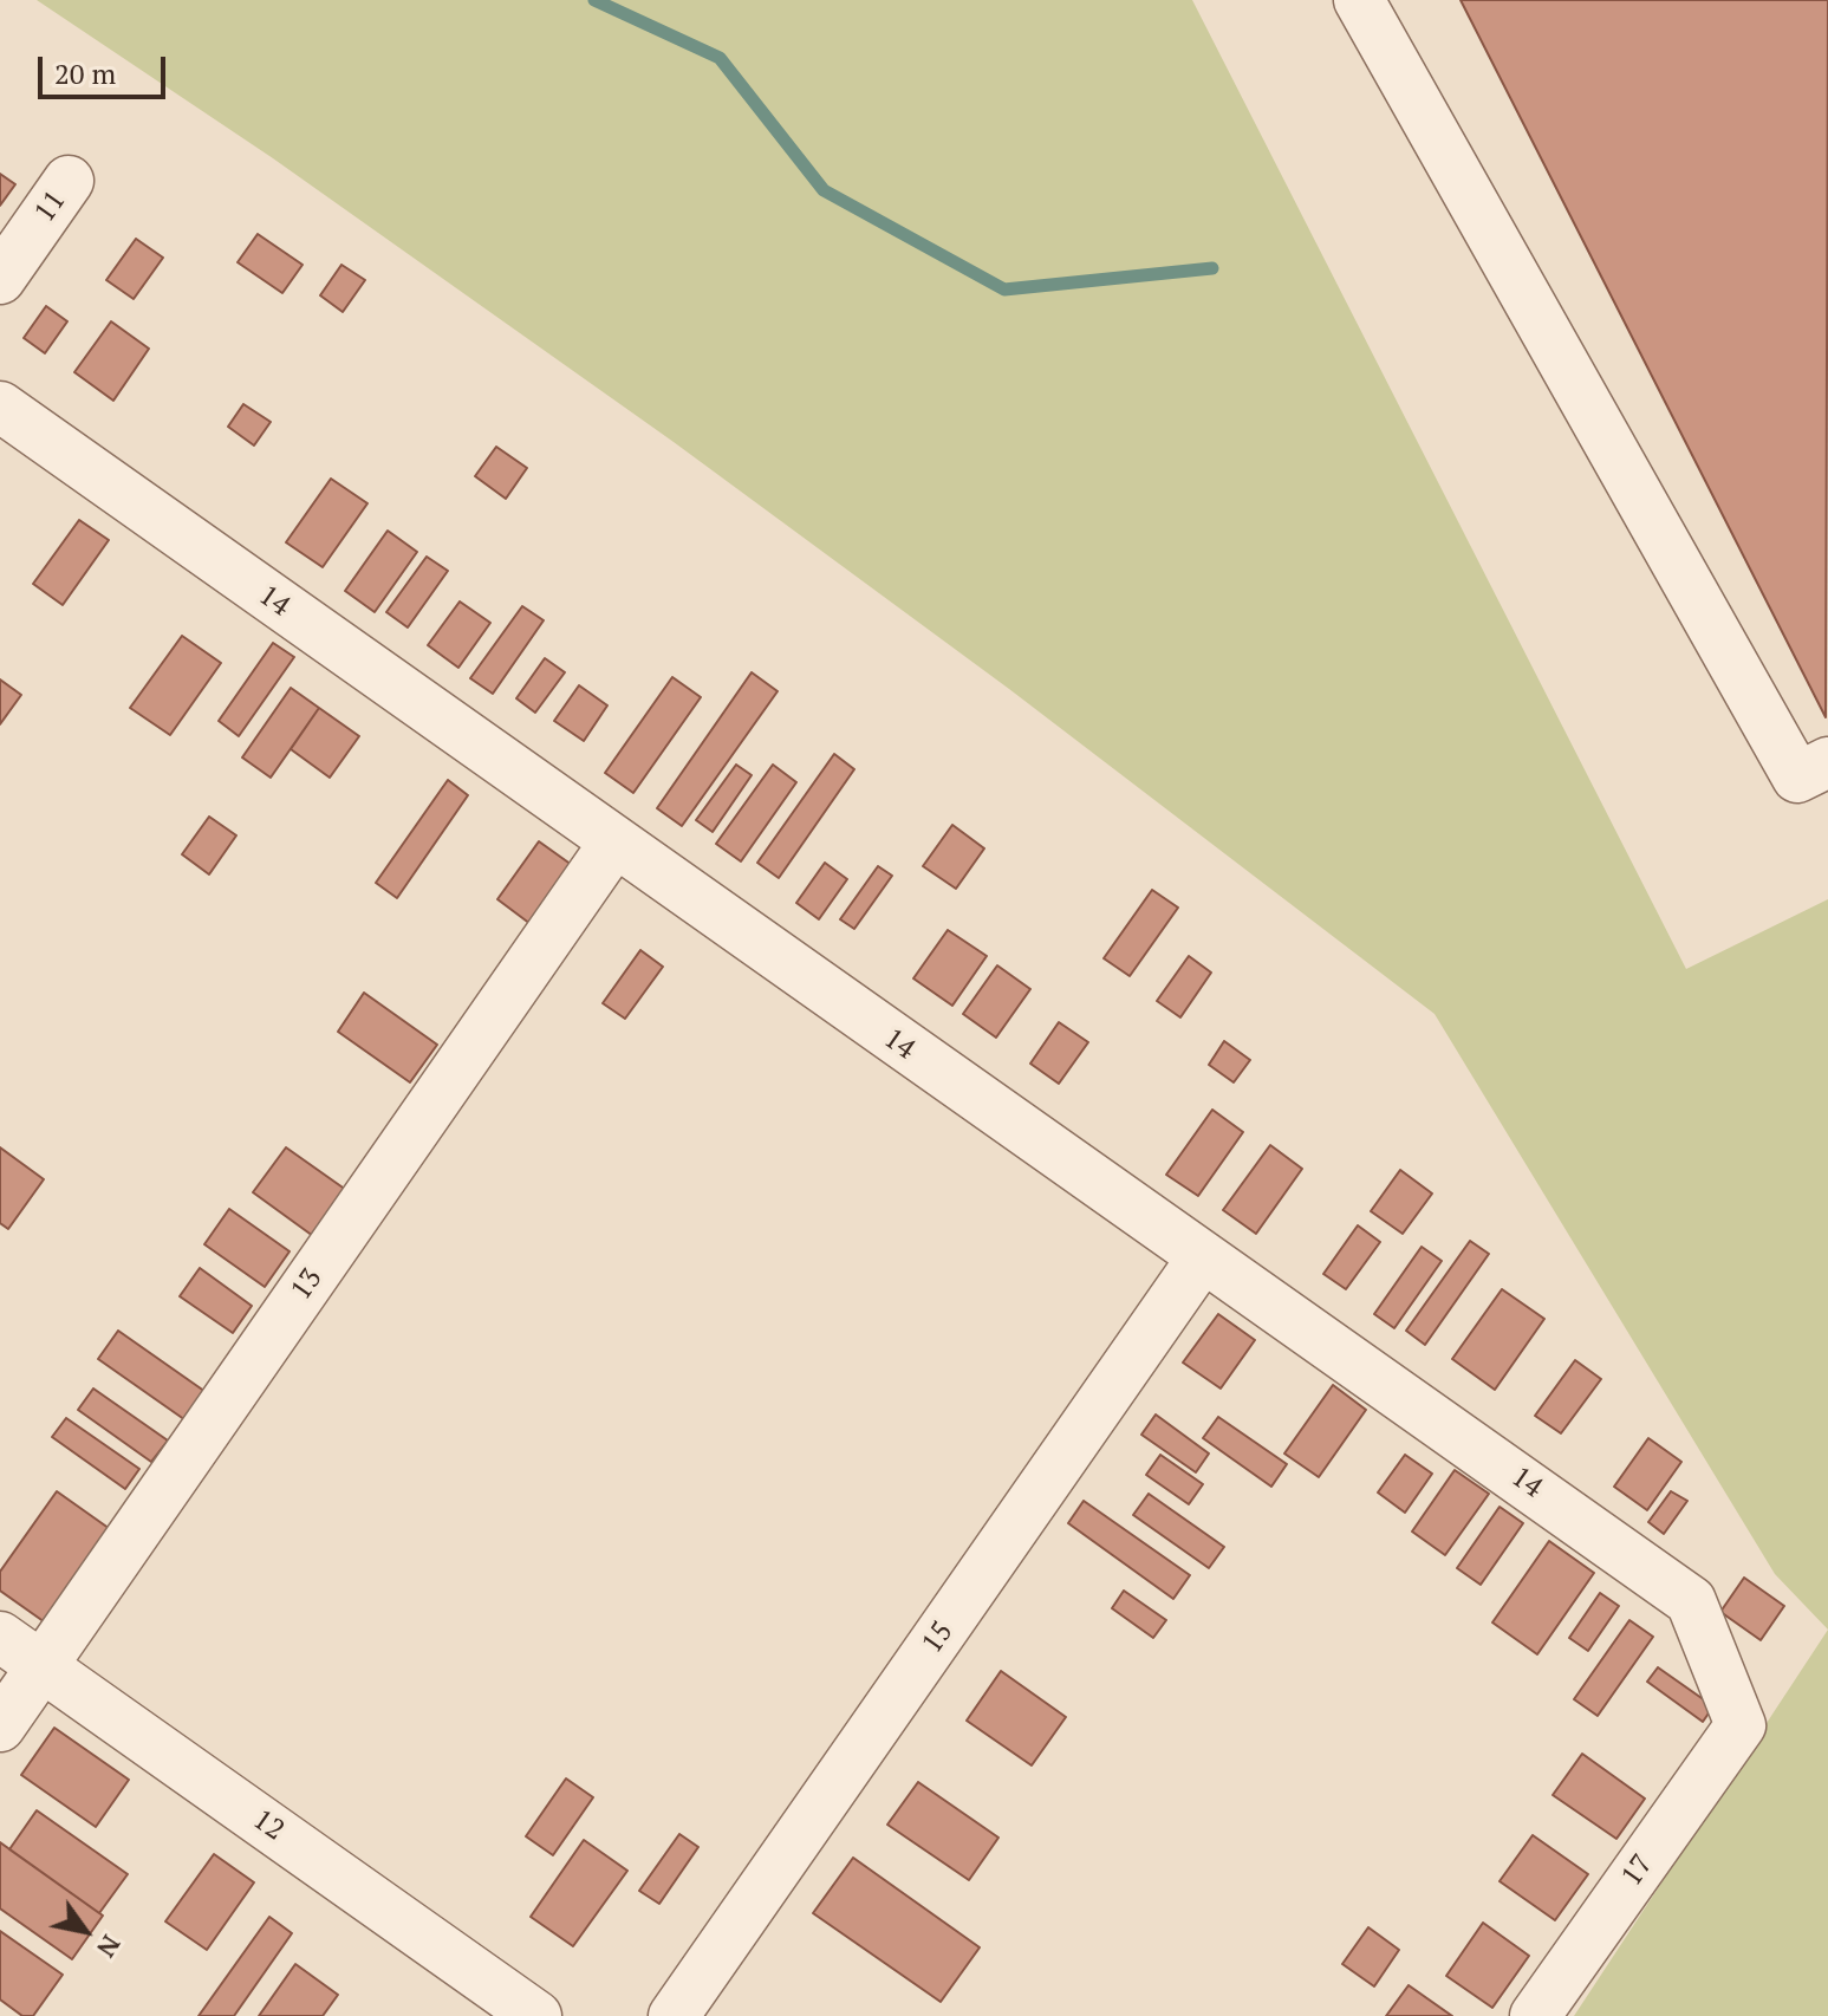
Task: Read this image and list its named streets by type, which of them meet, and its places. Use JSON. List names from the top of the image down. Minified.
{"streets":{"street":["11","14","13","15","12","17"]},"crossings":[["14","13"],["14","15"],["14","17"],["13","12"]],"scale_bar":"20 m","north":"bottom right"}
